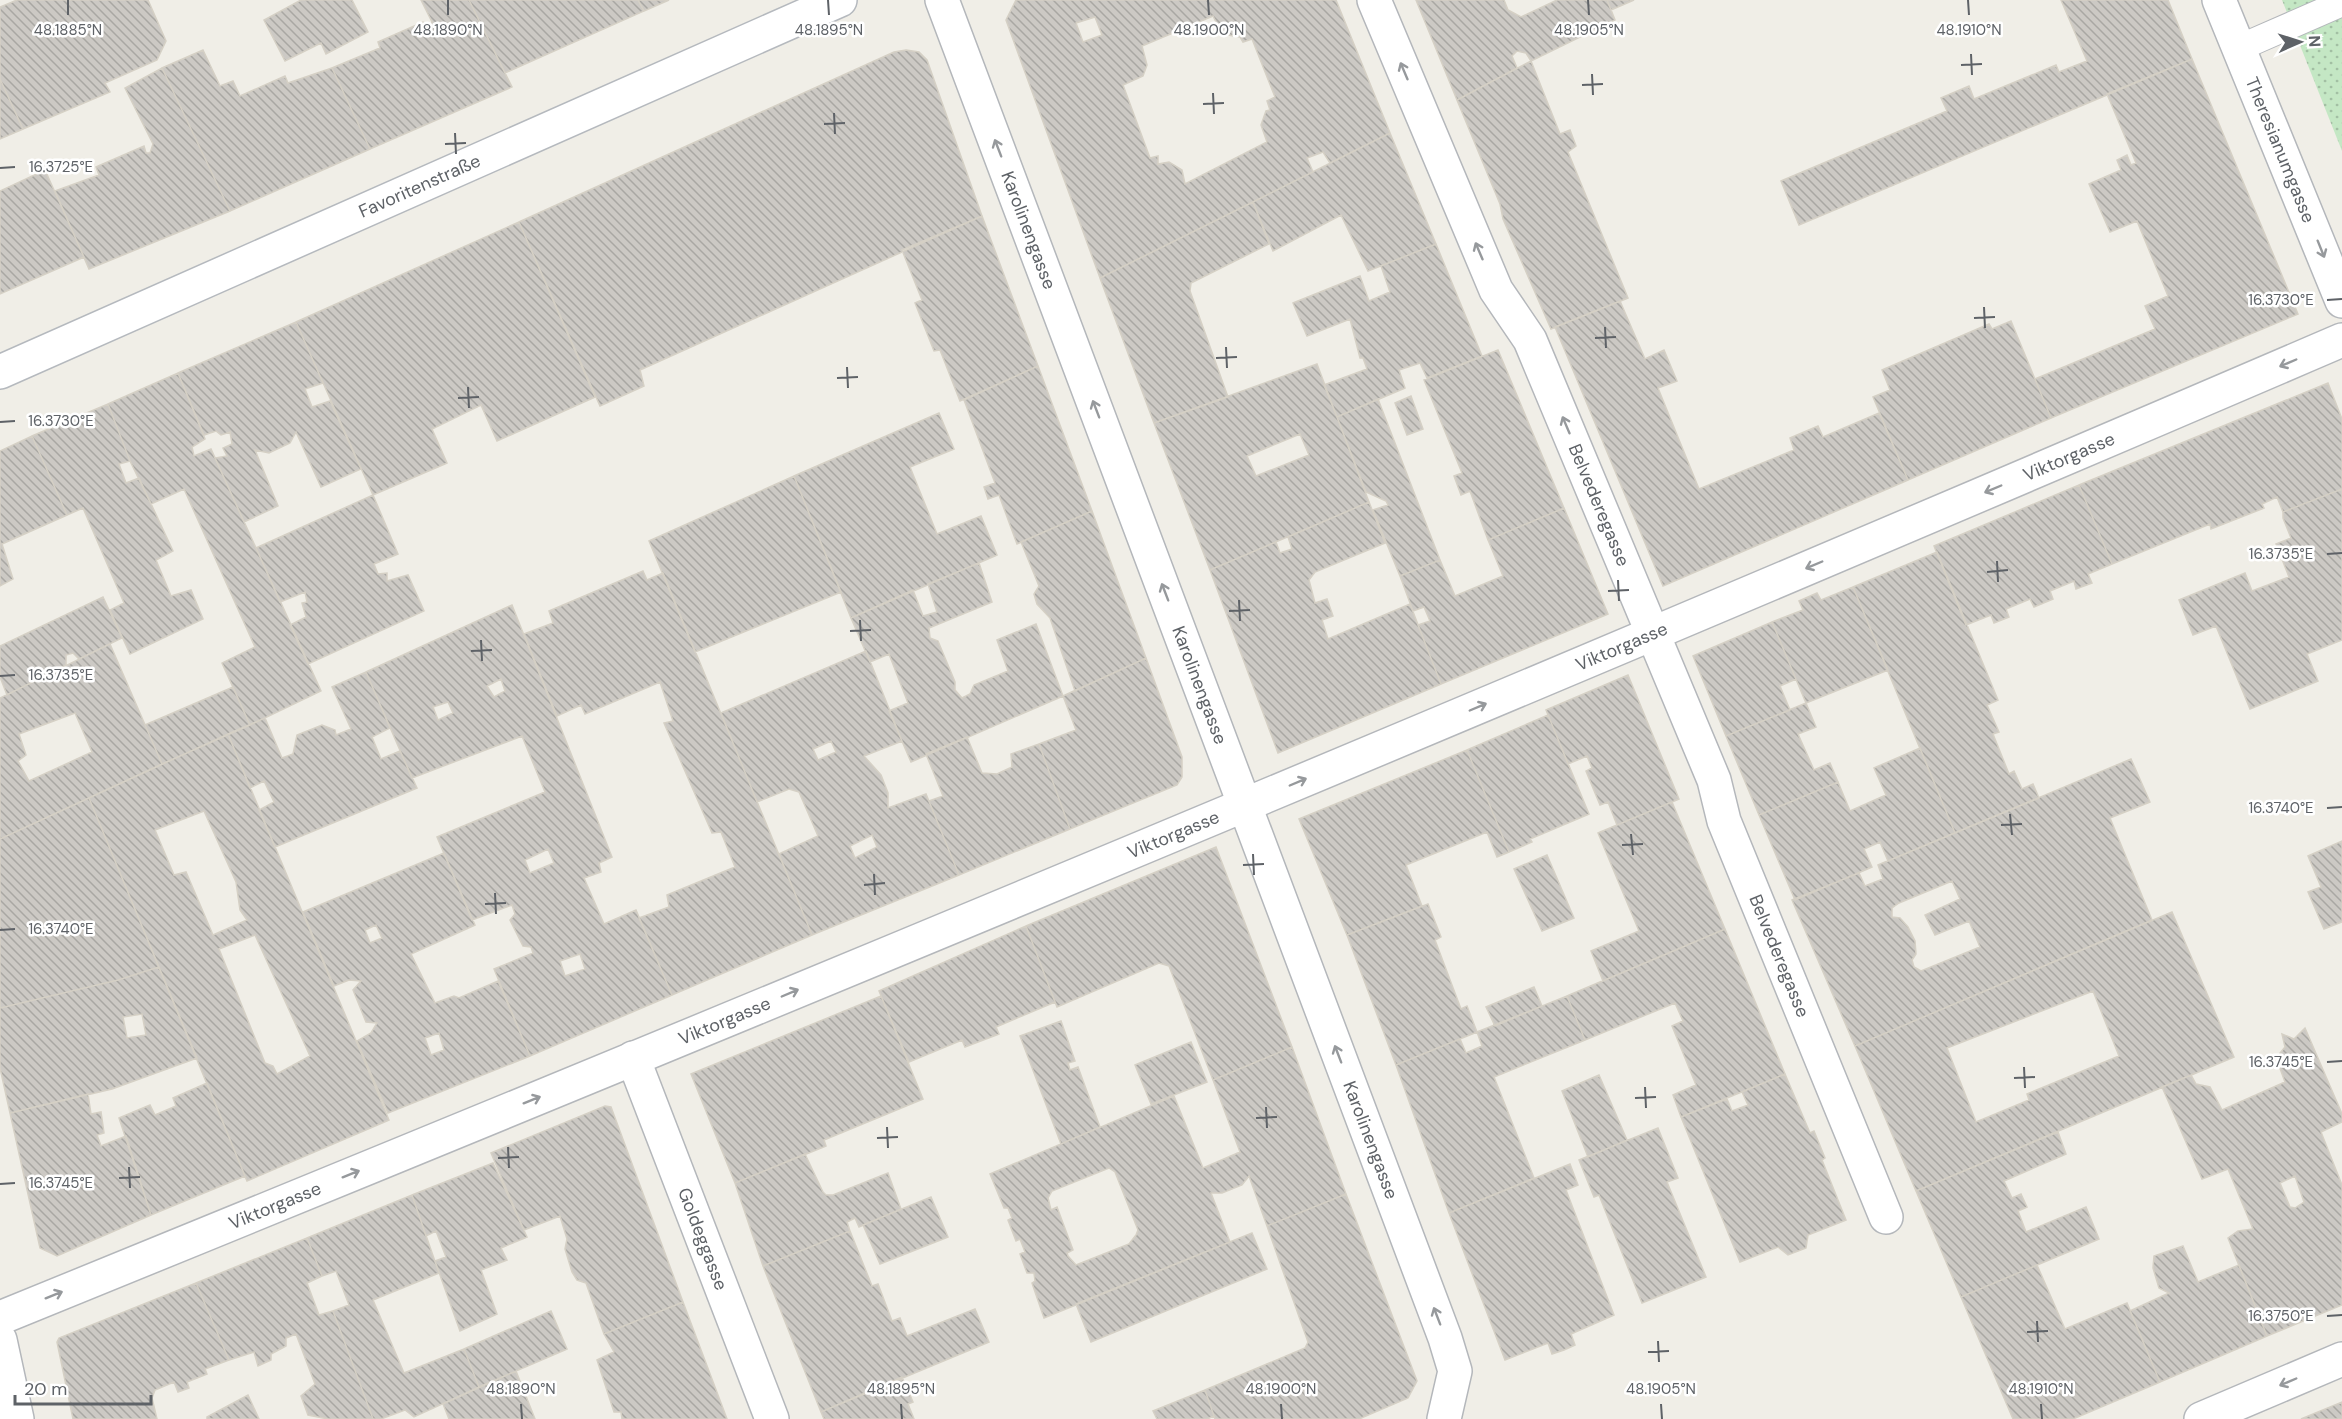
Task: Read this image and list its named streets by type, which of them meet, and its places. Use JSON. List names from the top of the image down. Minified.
{"streets":{"street":["Theresianumgasse","Favoritenstraße","Karolinengasse","Viktorgasse","Belvederegasse","Goldeggasse"]},"crossings":[["Karolinengasse","Viktorgasse"],["Viktorgasse","Belvederegasse"],["Viktorgasse","Goldeggasse"]],"one_way":["Theresianumgasse","Karolinengasse","Belvederegasse"],"scale_bar":"20 m","north":"right","coordinates":["48.1885°N","48.1890°N","48.1895°N","48.1900°N","48.1905°N","48.1910°N","16.3725°E","16.3730°E","16.3735°E","16.3740°E","16.3745°E","16.3750°E"]}
